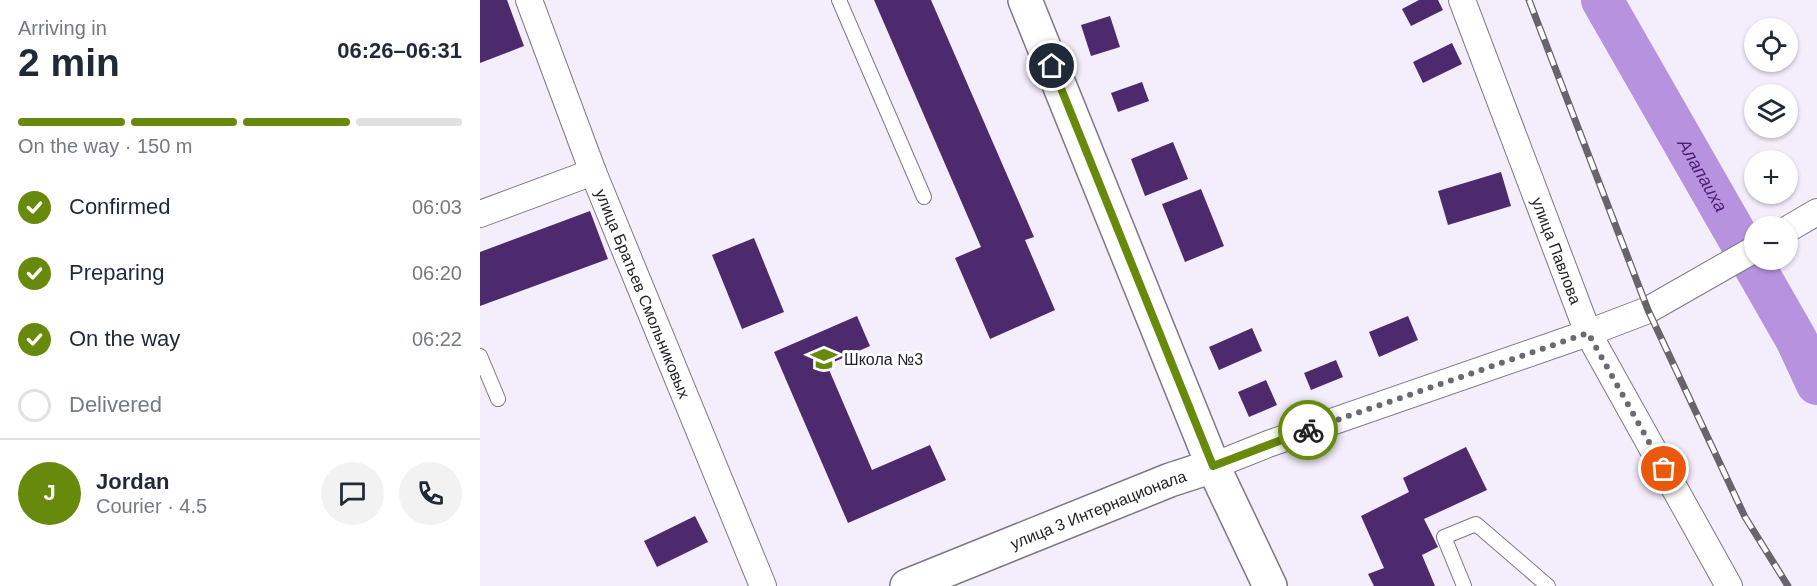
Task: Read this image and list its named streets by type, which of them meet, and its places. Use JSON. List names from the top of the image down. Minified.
{"streets":{"street":["улица Павлова","улица Братьев Смольниковых","улица 3 Интернационала"]},"crossings":[["улица Павлова","улица 3 Интернационала"]],"water":["Алапаиха"],"places":{"school or university":["Школа №3"]},"page":{"heading":["2 min","Arriving in","06:26–06:31"],"panel":["Jordan","Courier · 4.5"],"map_buttons":["+","−"],"bar":"On the way · 150 m","list":[["Confirmed","06:03"],["Preparing","06:20"],["On the way","06:22"],"Delivered"],"round":"J"}}
